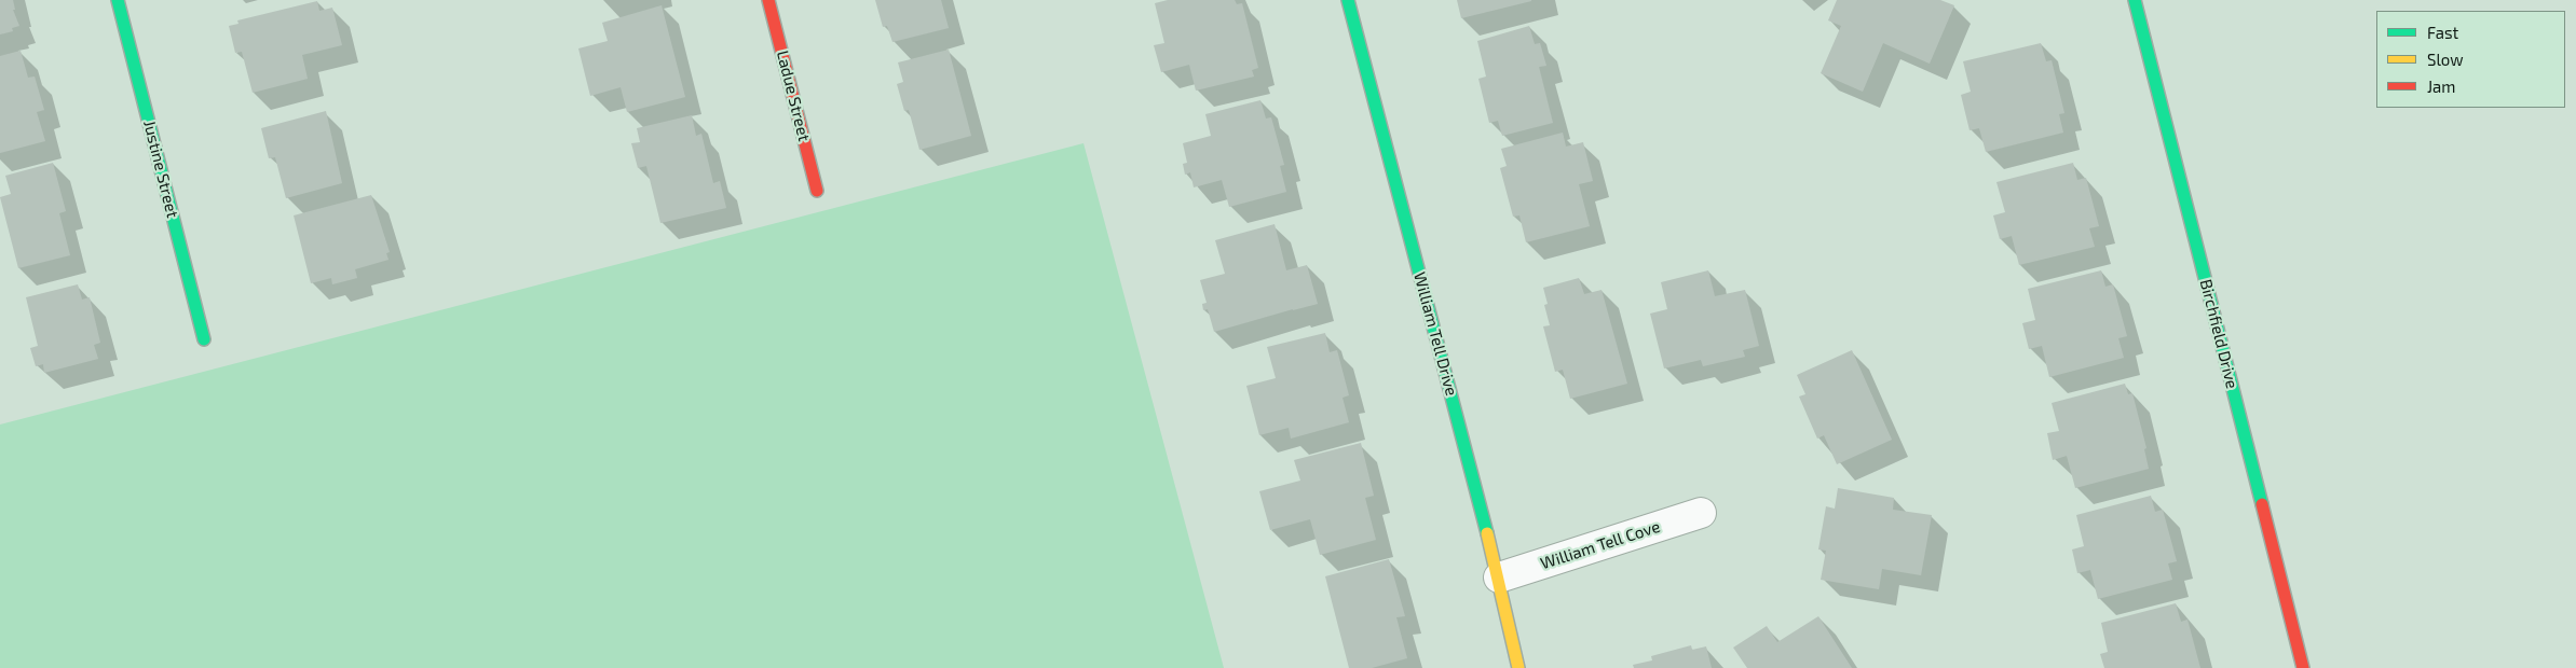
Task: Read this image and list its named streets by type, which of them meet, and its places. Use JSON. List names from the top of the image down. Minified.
{"streets":{"street":["Ladue Street","Justine Street","William Tell Drive","Birchfield Drive","William Tell Cove"]},"crossings":[["William Tell Drive","William Tell Cove"]],"legend":["Fast","Slow","Jam"]}
